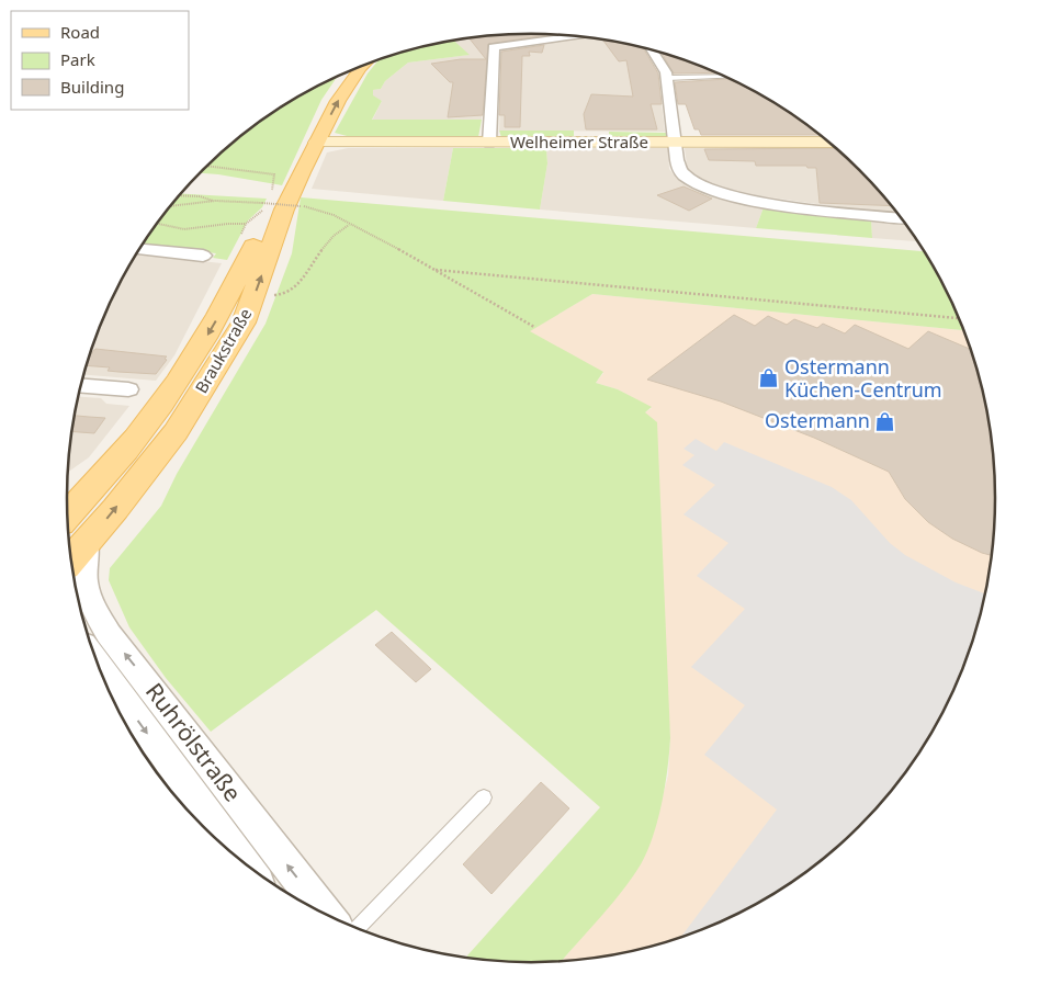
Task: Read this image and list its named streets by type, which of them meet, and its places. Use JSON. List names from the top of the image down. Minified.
{"streets":{"main road":["Braukstraße"],"street":["Welheimer Straße","Ruhrölstraße"]},"crossings":[["Welheimer Straße","Braukstraße"],["Braukstraße","Ruhrölstraße"]],"places":{"shop":["Ostermann Küchen-Centrum","Ostermann"]},"legend":["Road","Park","Building"]}
